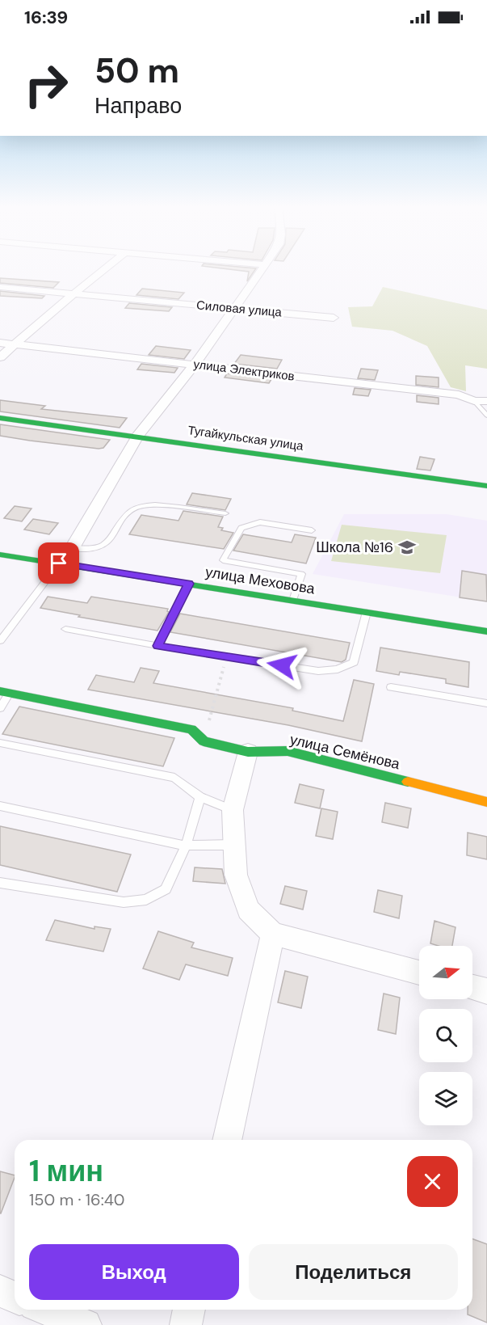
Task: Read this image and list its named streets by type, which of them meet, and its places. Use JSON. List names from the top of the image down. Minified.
{"streets":{"street":["Силовая улица","улица Электриков","Тугайкульская улица","улица Меховова","улица Семёнова"]},"places":{"school or university":["Школа №16"]},"north":"right","page":{"status":"16:39","turn":["50 m","Направо"],"heading":["1 мин","150 m · 16:40"],"buttons":["Выход","Поделиться"]}}
